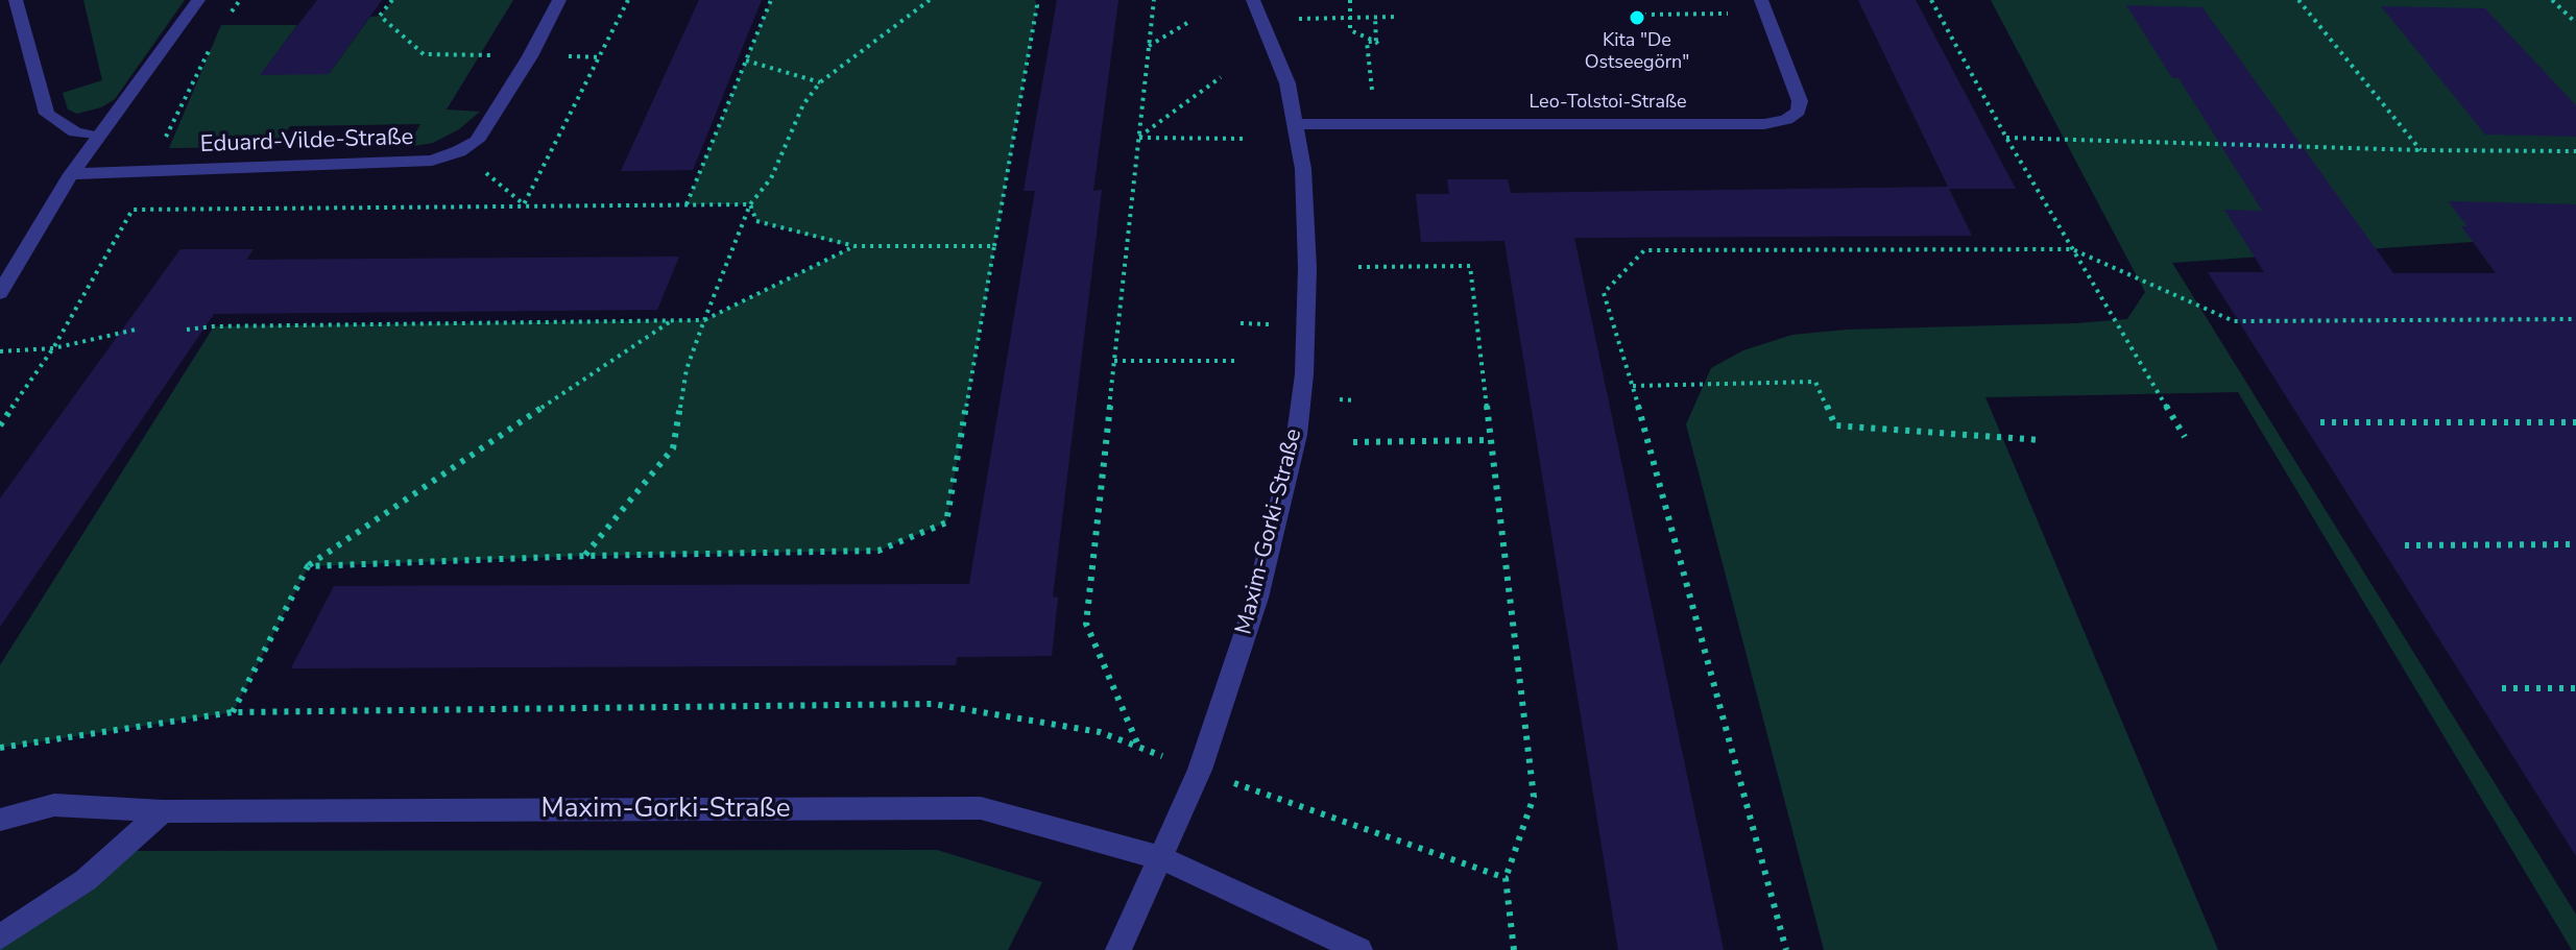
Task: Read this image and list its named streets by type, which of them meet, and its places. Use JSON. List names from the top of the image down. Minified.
{"streets":{"street":["Leo-Tolstoi-Straße","Eduard-Vilde-Straße","Maxim-Gorki-Straße"]},"crossings":[["Leo-Tolstoi-Straße","Maxim-Gorki-Straße"]],"places":["Kita \"De Ostseegörn\""]}
